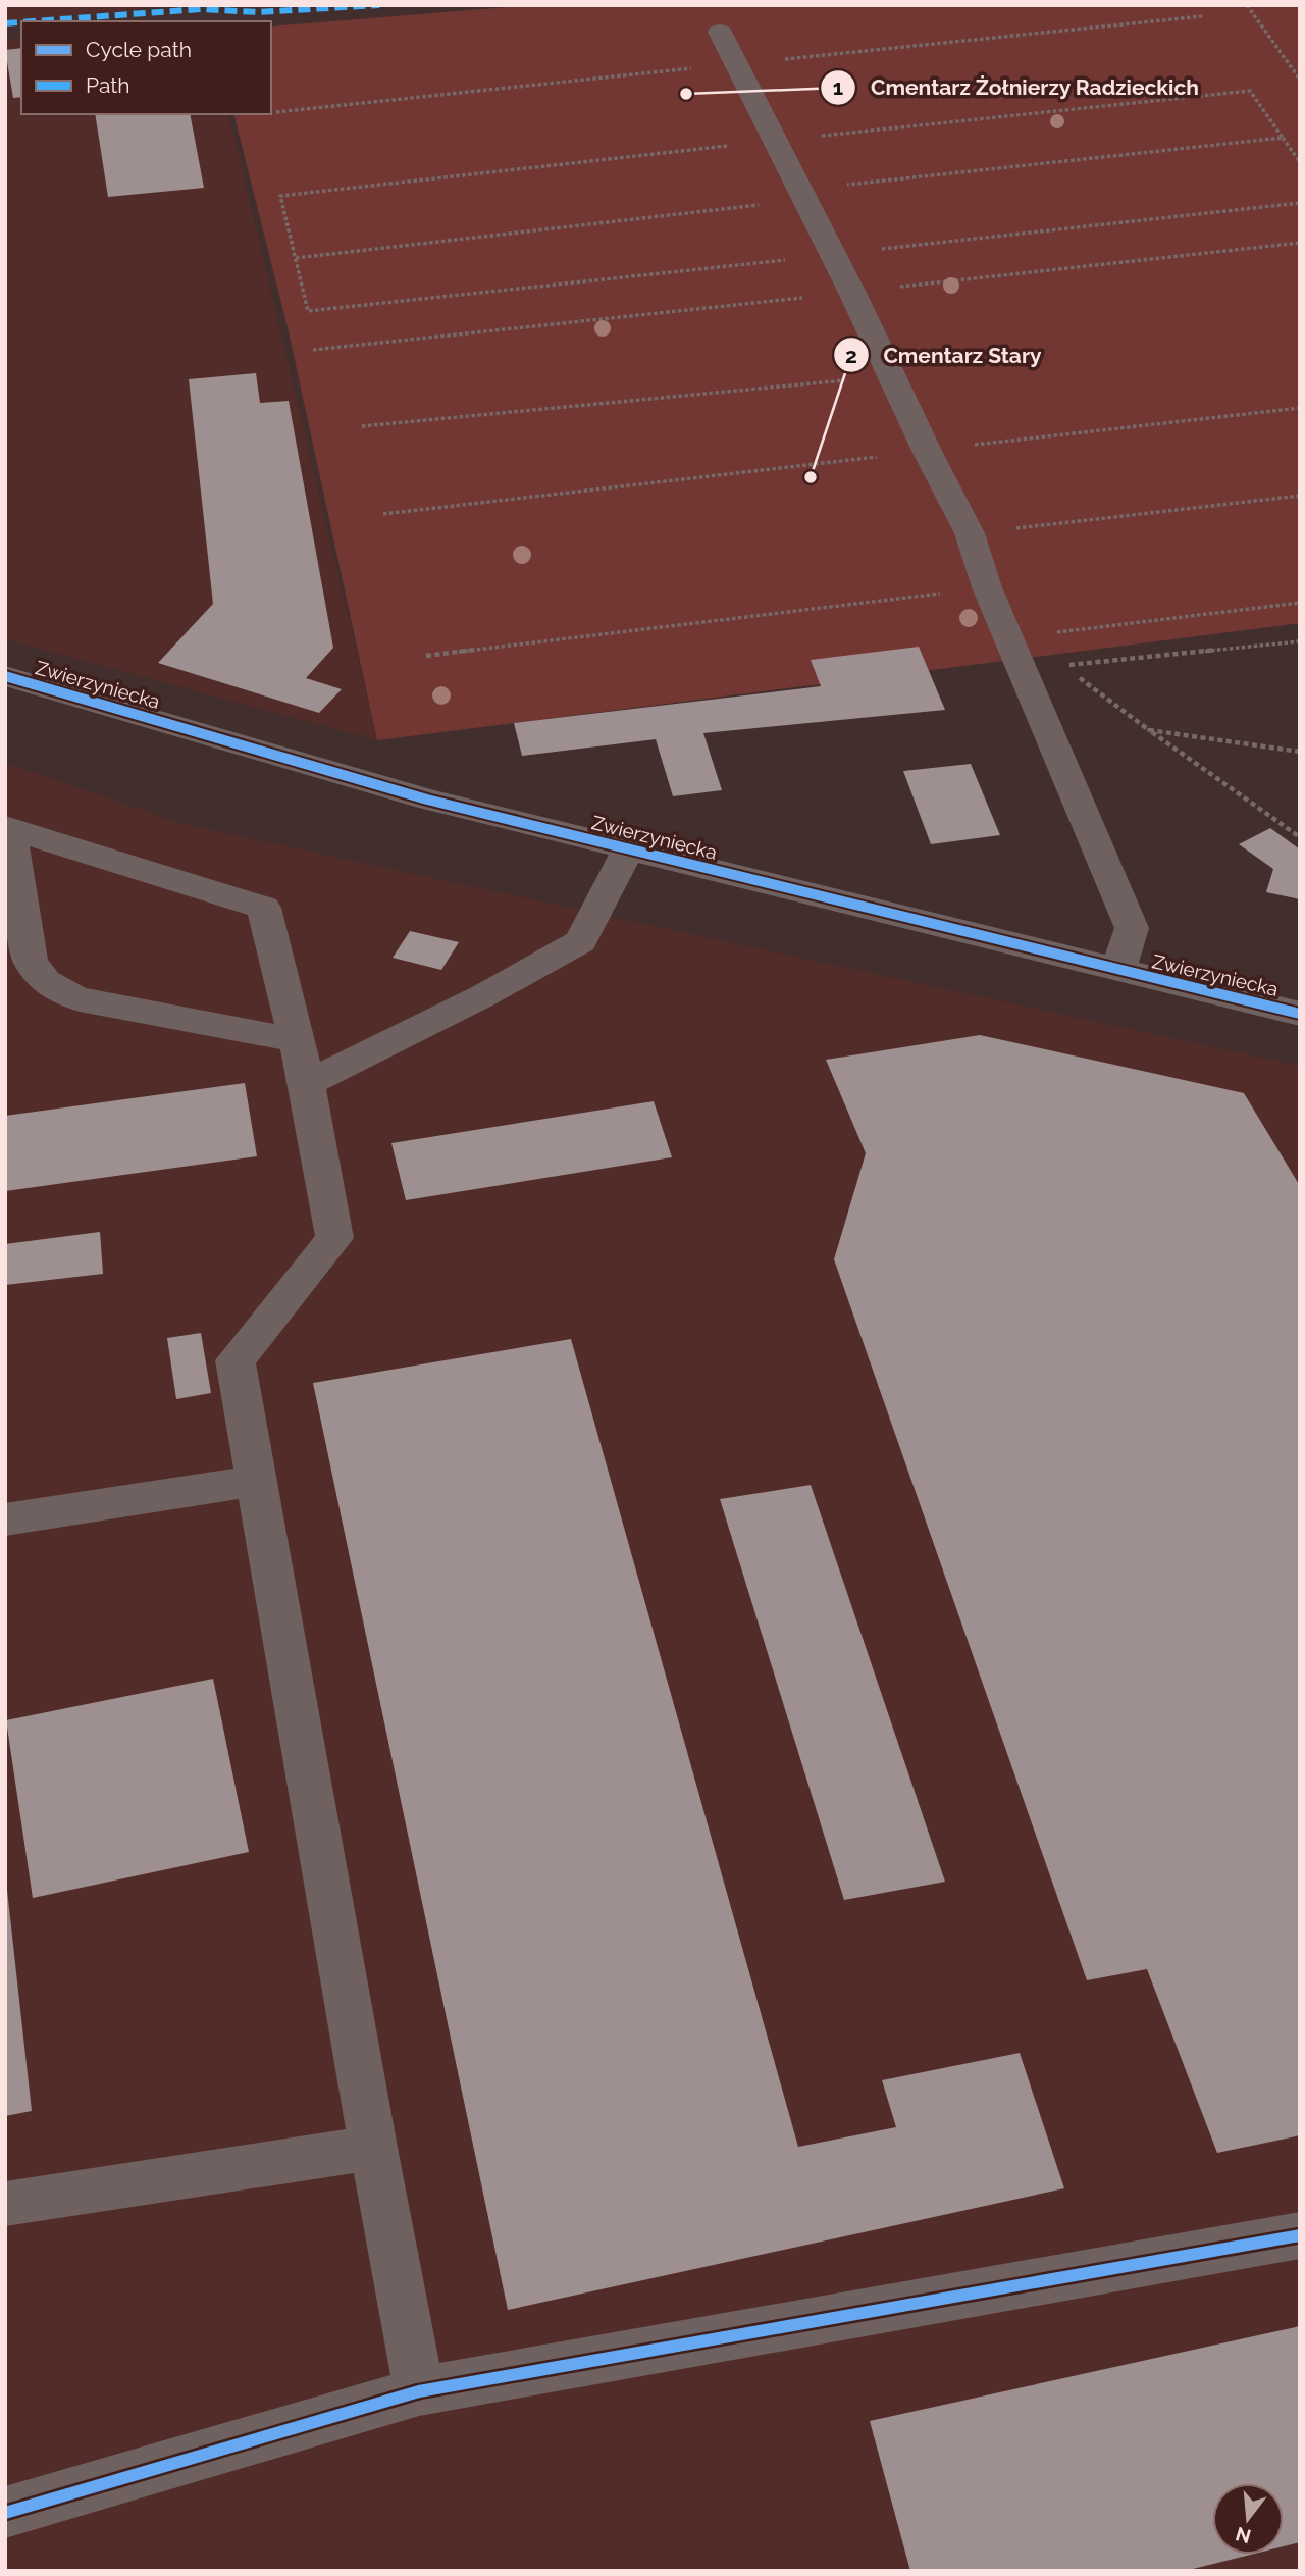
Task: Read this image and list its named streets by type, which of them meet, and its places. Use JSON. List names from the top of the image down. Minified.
{"streets":{"street":["Zwierzyniecka"]},"places":["Cmentarz Żołnierzy Radzieckich","Cmentarz Stary"],"legend":["Cycle path","Path"],"north":"bottom"}
